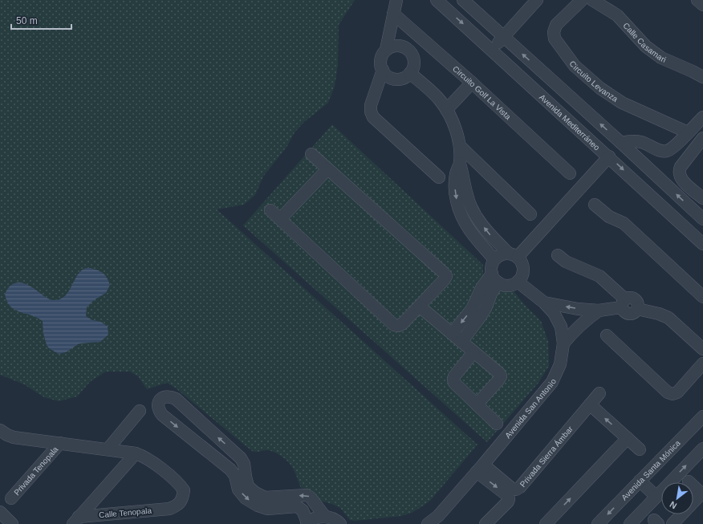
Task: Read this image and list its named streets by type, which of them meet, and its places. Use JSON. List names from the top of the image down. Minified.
{"streets":{"street":["Calle Casamari","Circuito Levanza","Circuito Golf La Vista","Avenida Mediterráneo","Avenida San Antonio","Privada Sierra Ámbar","Avenida Santa Mónica","Privada Tenopala","Calle Tenopala"]},"crossings":[["Avenida San Antonio","Privada Sierra Ámbar"],["Privada Tenopala","Calle Tenopala"]],"scale_bar":"50 m","north":"bottom left"}
